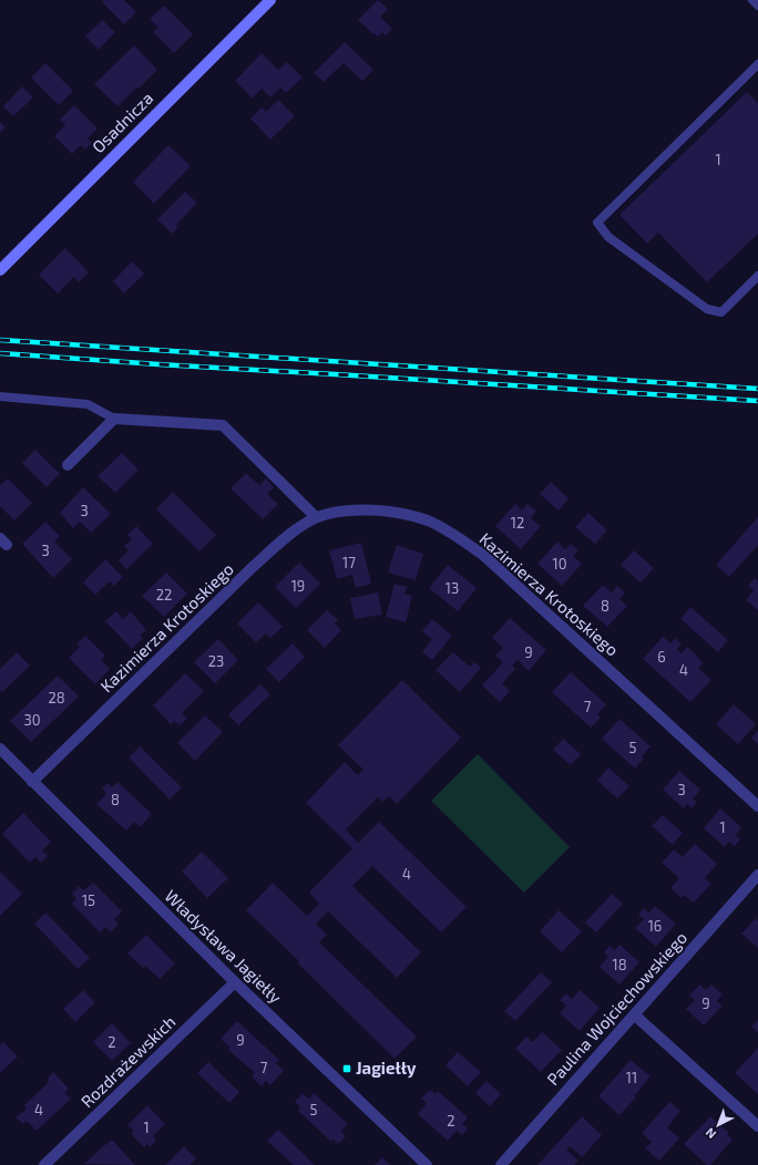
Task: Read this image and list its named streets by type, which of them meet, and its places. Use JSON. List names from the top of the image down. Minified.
{"streets":{"street":["Osadnicza","Kazimierza Krotoskiego","Władysława Jagiełły","Paulina Wojciechowskiego","Rozdrażewskich"]},"crossings":[["Kazimierza Krotoskiego","Władysława Jagiełły"],["Władysława Jagiełły","Rozdrażewskich"]],"places":{"transit":["Jagiełły"]},"house_numbers":["1","3","12","3","17","10","19","13","22","8","9","6","23","4","28","7","30","5","3","8","1","4","15","16","18","9","9","2","7","11","4","5","2","1"],"north":"bottom left"}
